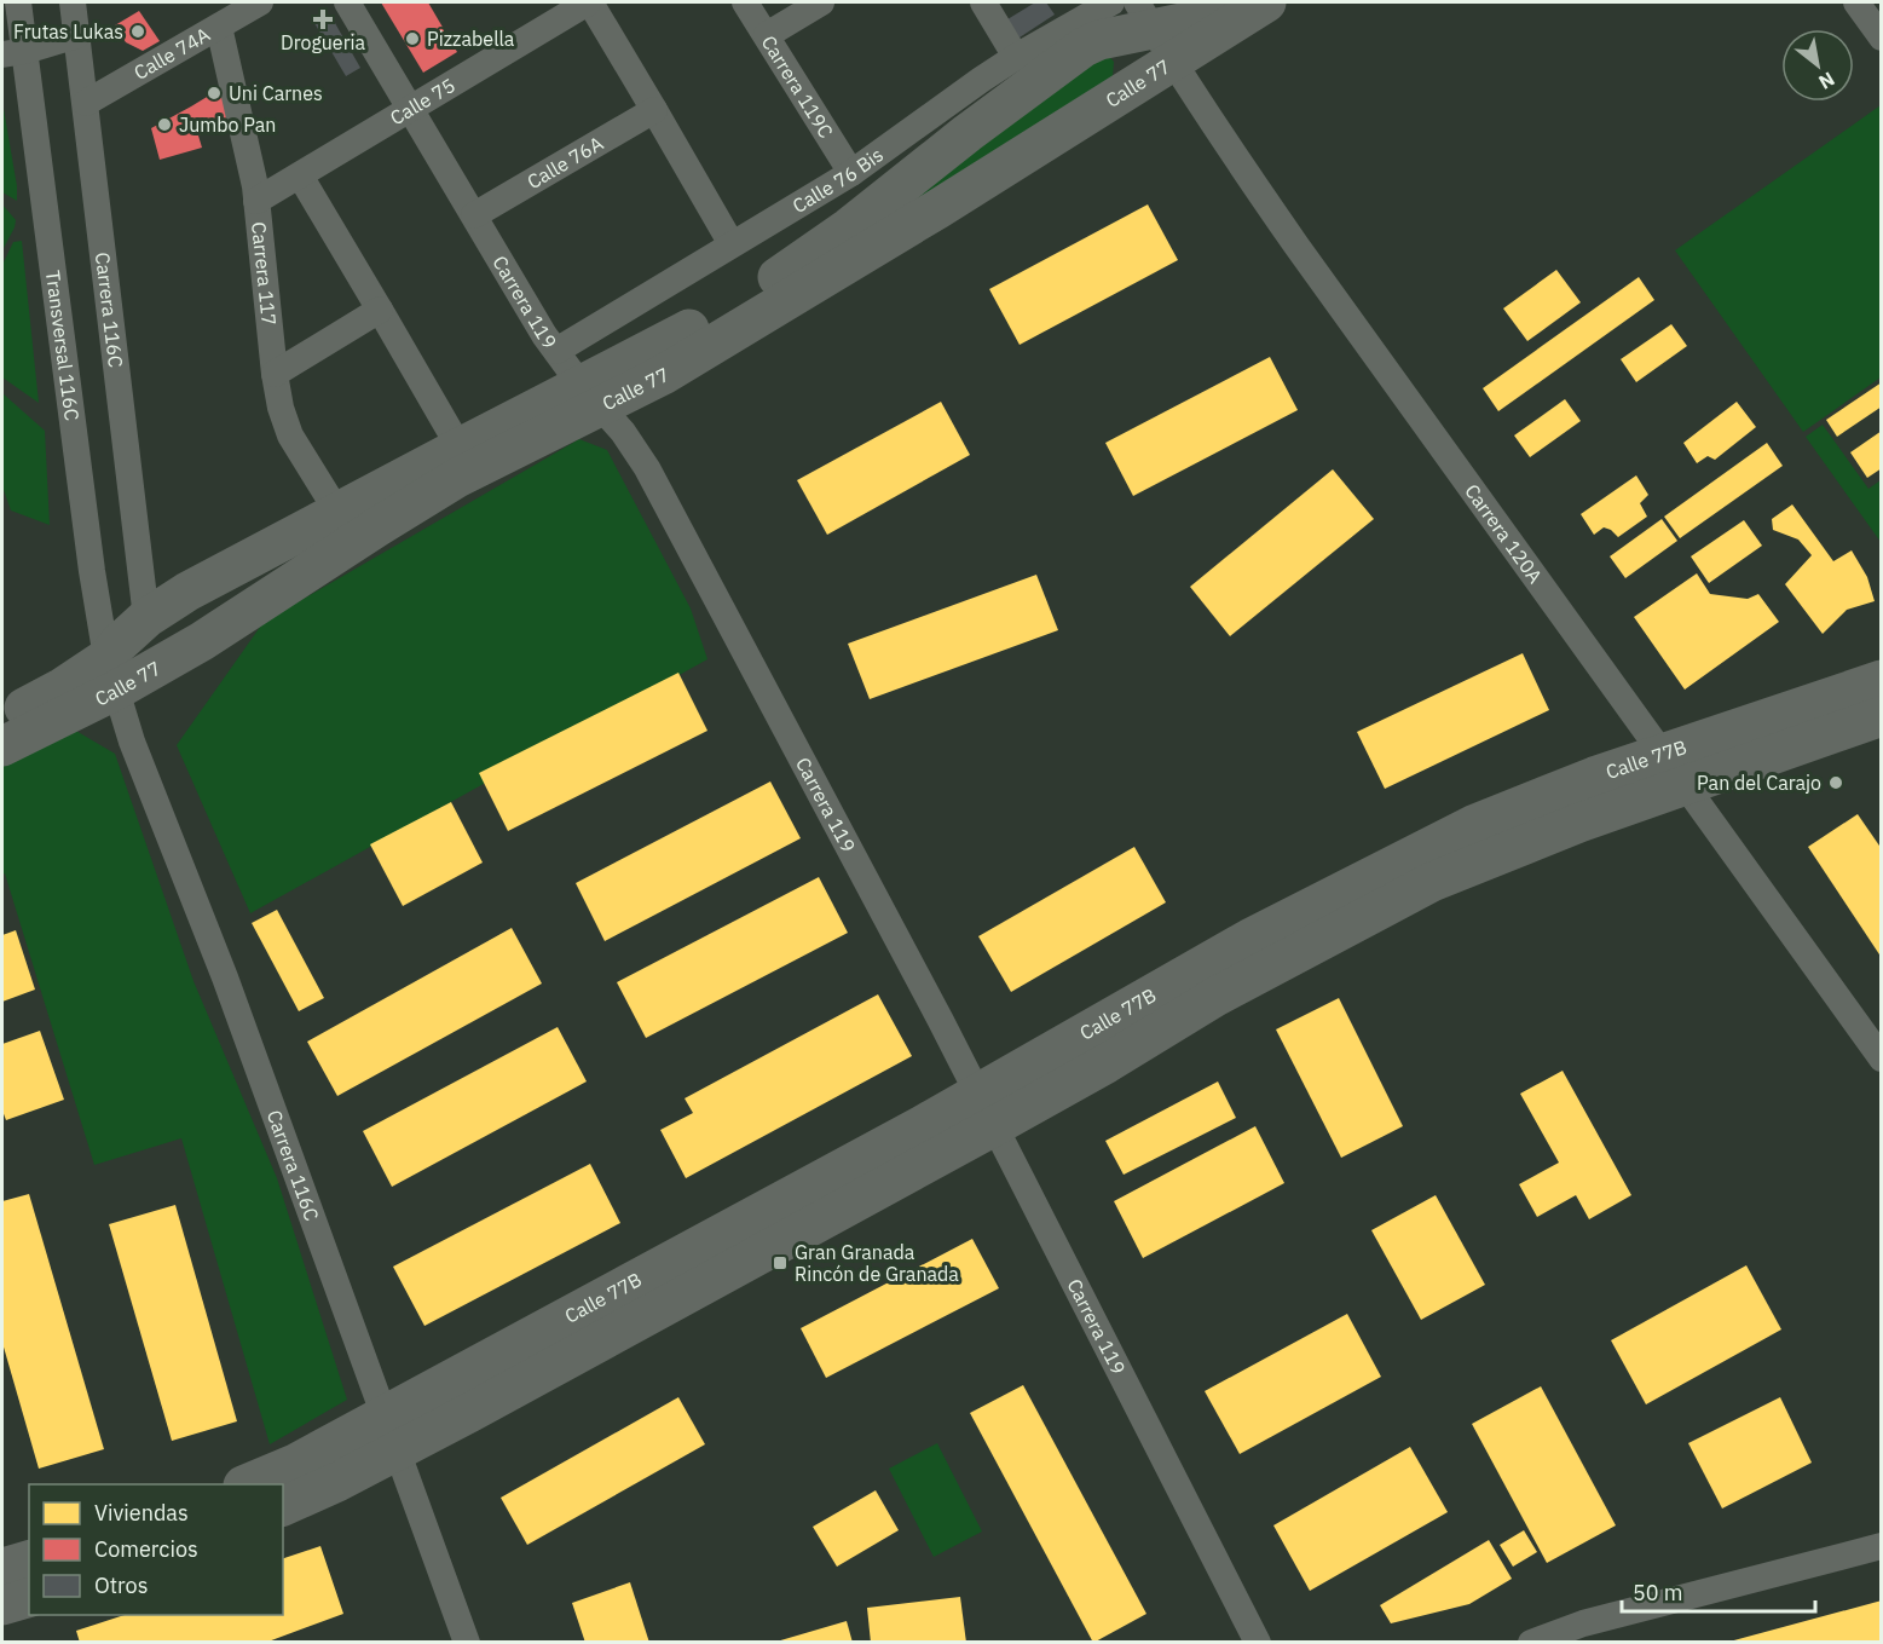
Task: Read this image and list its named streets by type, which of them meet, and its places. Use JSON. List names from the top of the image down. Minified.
{"streets":{"street":["Calle 74A","Calle 77","Carrera 119C","Calle 75","Calle 76A","Calle 76 Bis","Carrera 117","Carrera 119","Carrera 116C","Transversal 116C","Carrera 120A","Calle 77B"]},"crossings":[["Calle 74A","Carrera 117"],["Calle 74A","Carrera 116C"],["Calle 77","Calle 76 Bis"],["Calle 77","Carrera 117"],["Calle 77","Carrera 119"],["Calle 77","Carrera 116C"],["Calle 77","Transversal 116C"],["Calle 77","Carrera 120A"],["Carrera 119C","Calle 76 Bis"],["Calle 75","Carrera 117"],["Calle 75","Carrera 119"],["Calle 76A","Carrera 119"],["Calle 76 Bis","Carrera 119"],["Carrera 119","Calle 77B"],["Carrera 116C","Transversal 116C"],["Carrera 116C","Calle 77B"],["Carrera 120A","Calle 77B"]],"places":{"health":["Drogueria"],"other":["Frutas Lukas","Pizzabella","Uni Carnes","Jumbo Pan","Pan del Carajo"],"transit":["Gran Granada Rincón de Granada"]},"legend":["Viviendas","Comercios","Otros"],"scale_bar":"50 m","north":"bottom right"}
